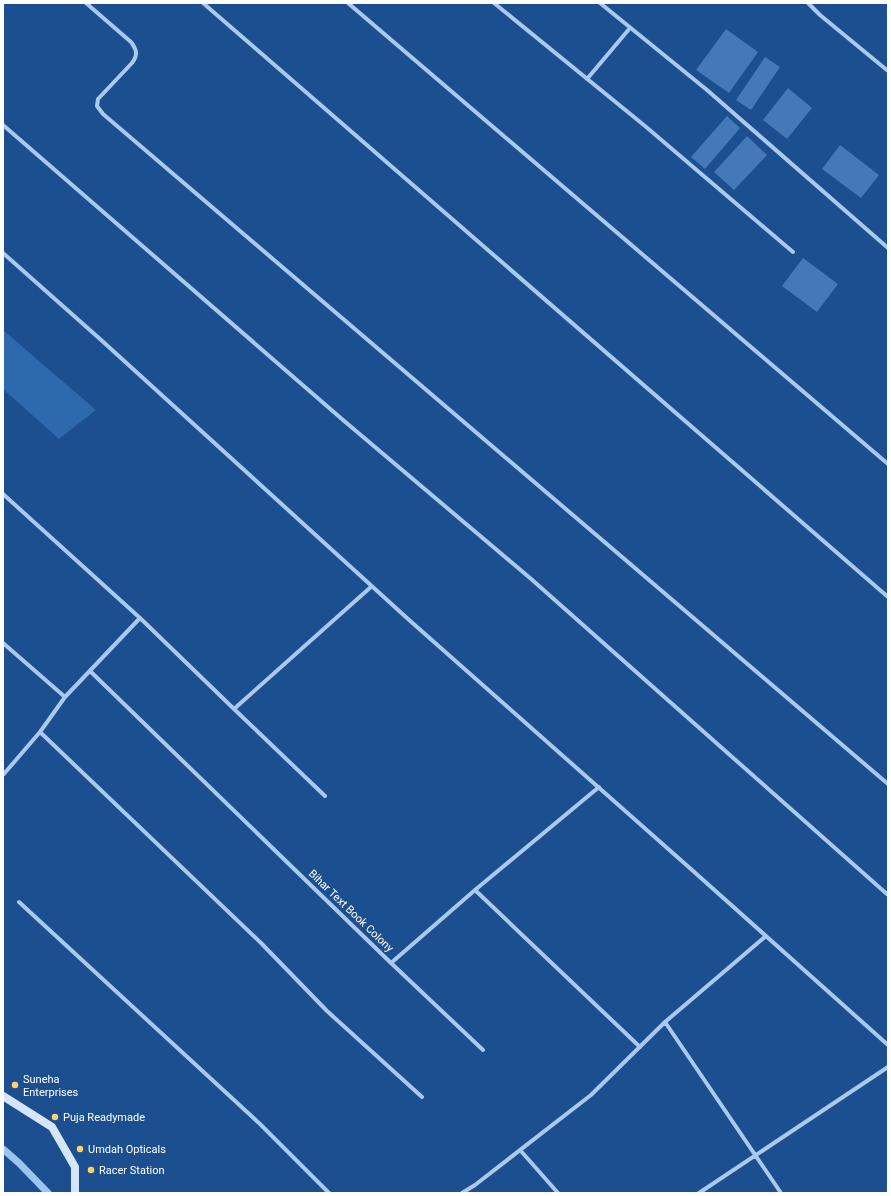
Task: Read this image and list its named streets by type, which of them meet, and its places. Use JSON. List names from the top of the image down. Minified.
{"streets":{"street":["Bihar Text Book Colony"]},"places":["Suneha Enterprises","Puja Readymade","Umdah Opticals","Racer Station"]}
